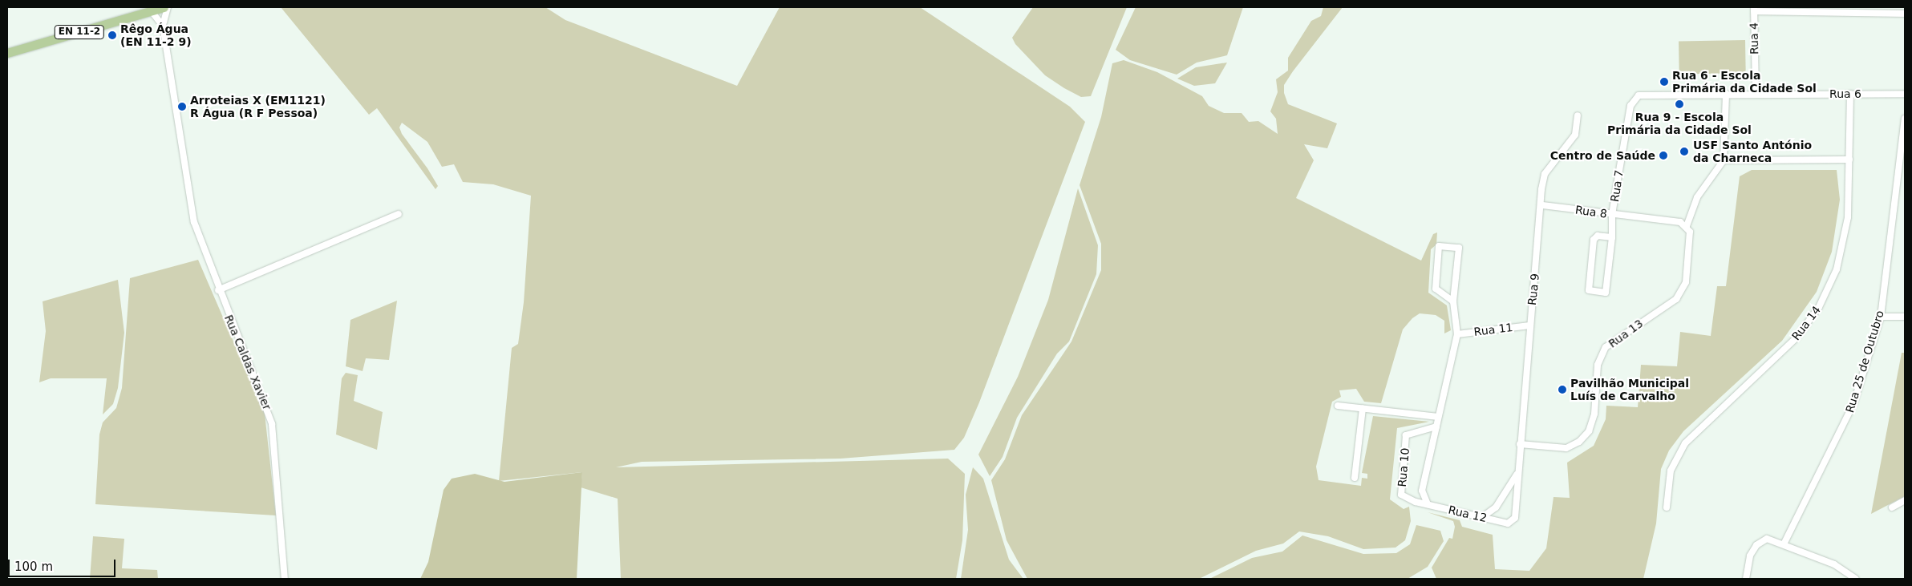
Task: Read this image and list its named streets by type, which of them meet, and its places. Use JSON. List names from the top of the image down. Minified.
{"streets":{"main road":["EN 11-2"],"street":["Rua 4","Rua 6","Rua 7","Rua 8","Rua 9","Rua 14","Rua 11","Rua 13","Rua 25 de Outubro","Rua Caldas Xavier","Rua 10","Rua 12"]},"crossings":[["Rua 4","Rua 6"],["Rua 6","Rua 7"],["Rua 6","Rua 14"],["Rua 7","Rua 8"],["Rua 8","Rua 9"],["Rua 8","Rua 13"],["Rua 9","Rua 11"],["Rua 9","Rua 13"],["Rua 9","Rua 12"],["Rua 11","Rua 10"],["Rua 10","Rua 12"]],"places":["Rêgo Água (EN 11-2 9)","Rua 6 - Escola Primária da Cidade Sol","Rua 9 - Escola Primária da Cidade Sol","Arroteias X (EM1121) R Água (R F Pessoa)","USF Santo António da Charneca","Centro de Saúde","Pavilhão Municipal Luís de Carvalho"],"scale_bar":"100 m"}
